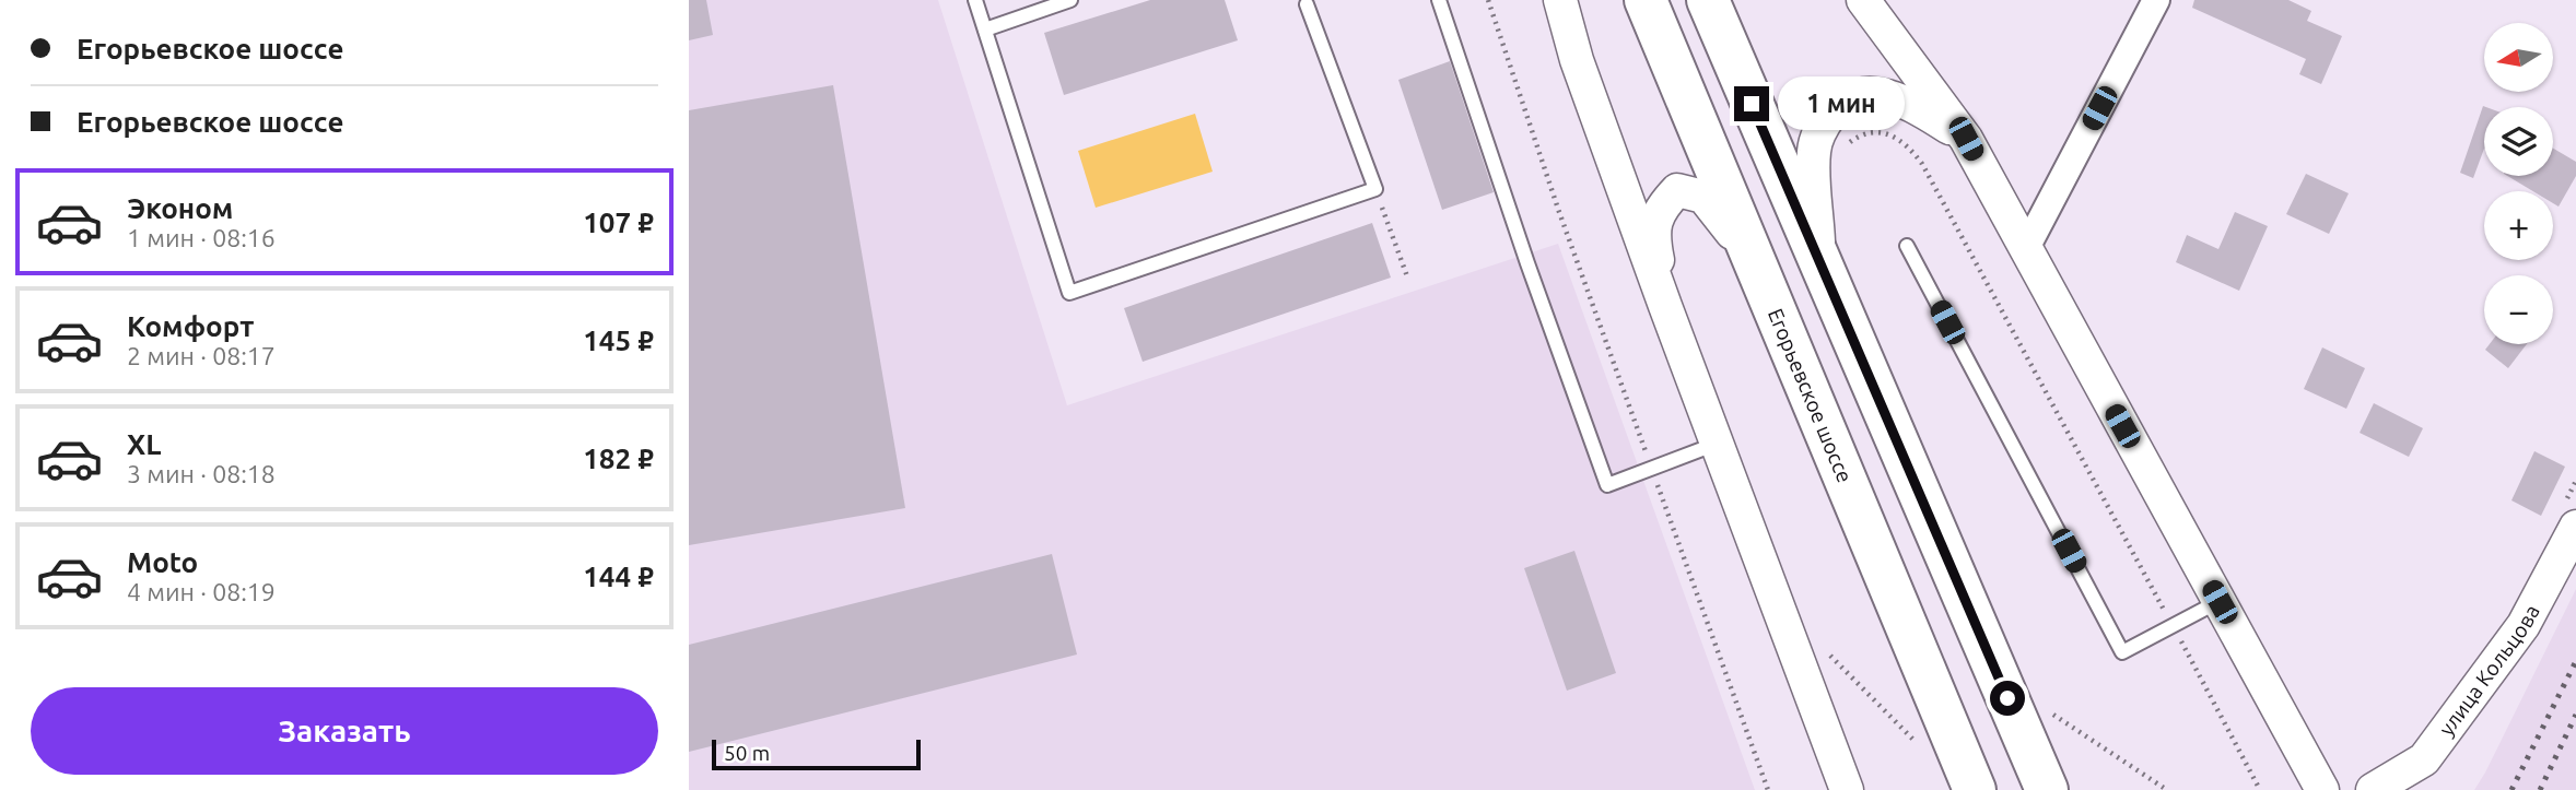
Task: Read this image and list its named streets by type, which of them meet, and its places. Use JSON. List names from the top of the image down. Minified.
{"streets":{"main road":["Егорьевское шоссе"],"street":["улица Кольцова"]},"scale_bar":"50 m","north":"left","page":{"banner":["Егорьевское шоссе","Егорьевское шоссе"],"map_buttons":["+","−"],"bubble":"1 мин","list":[{"name":"Эконом","note":"1 мин · 08:16","value":"107 ₽"},{"name":"Комфорт","note":"2 мин · 08:17","value":"145 ₽"},{"name":"XL","note":"3 мин · 08:18","value":"182 ₽"},{"name":"Moto","note":"4 мин · 08:19","value":"144 ₽"}],"buttons":"Заказать","scale":"50 m"}}
